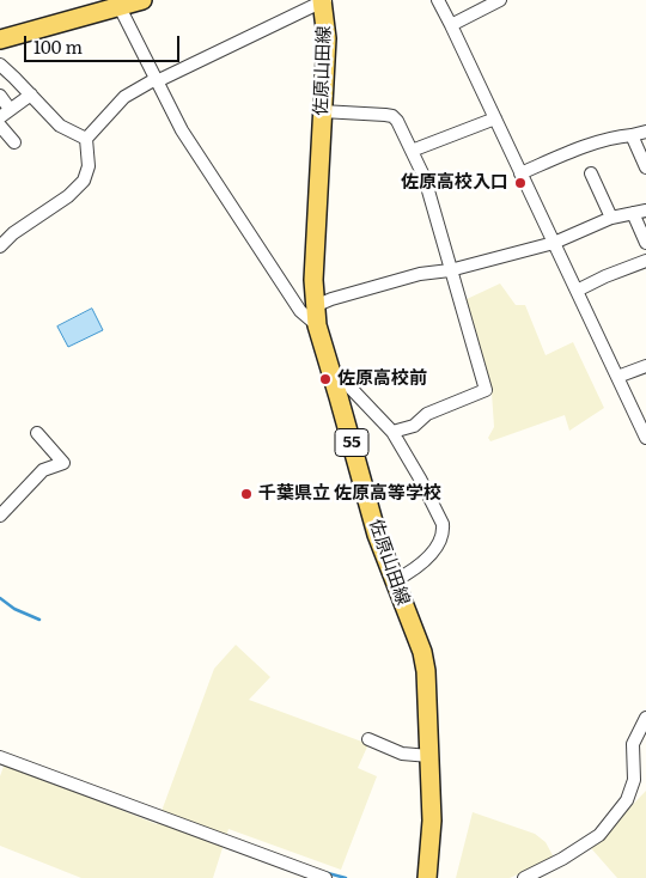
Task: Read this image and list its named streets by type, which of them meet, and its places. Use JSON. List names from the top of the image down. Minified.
{"streets":{"main road":["佐原山田線","55"]},"places":["佐原高校入口","佐原高校前","千葉県立 佐原高等学校"],"scale_bar":"100 m"}
